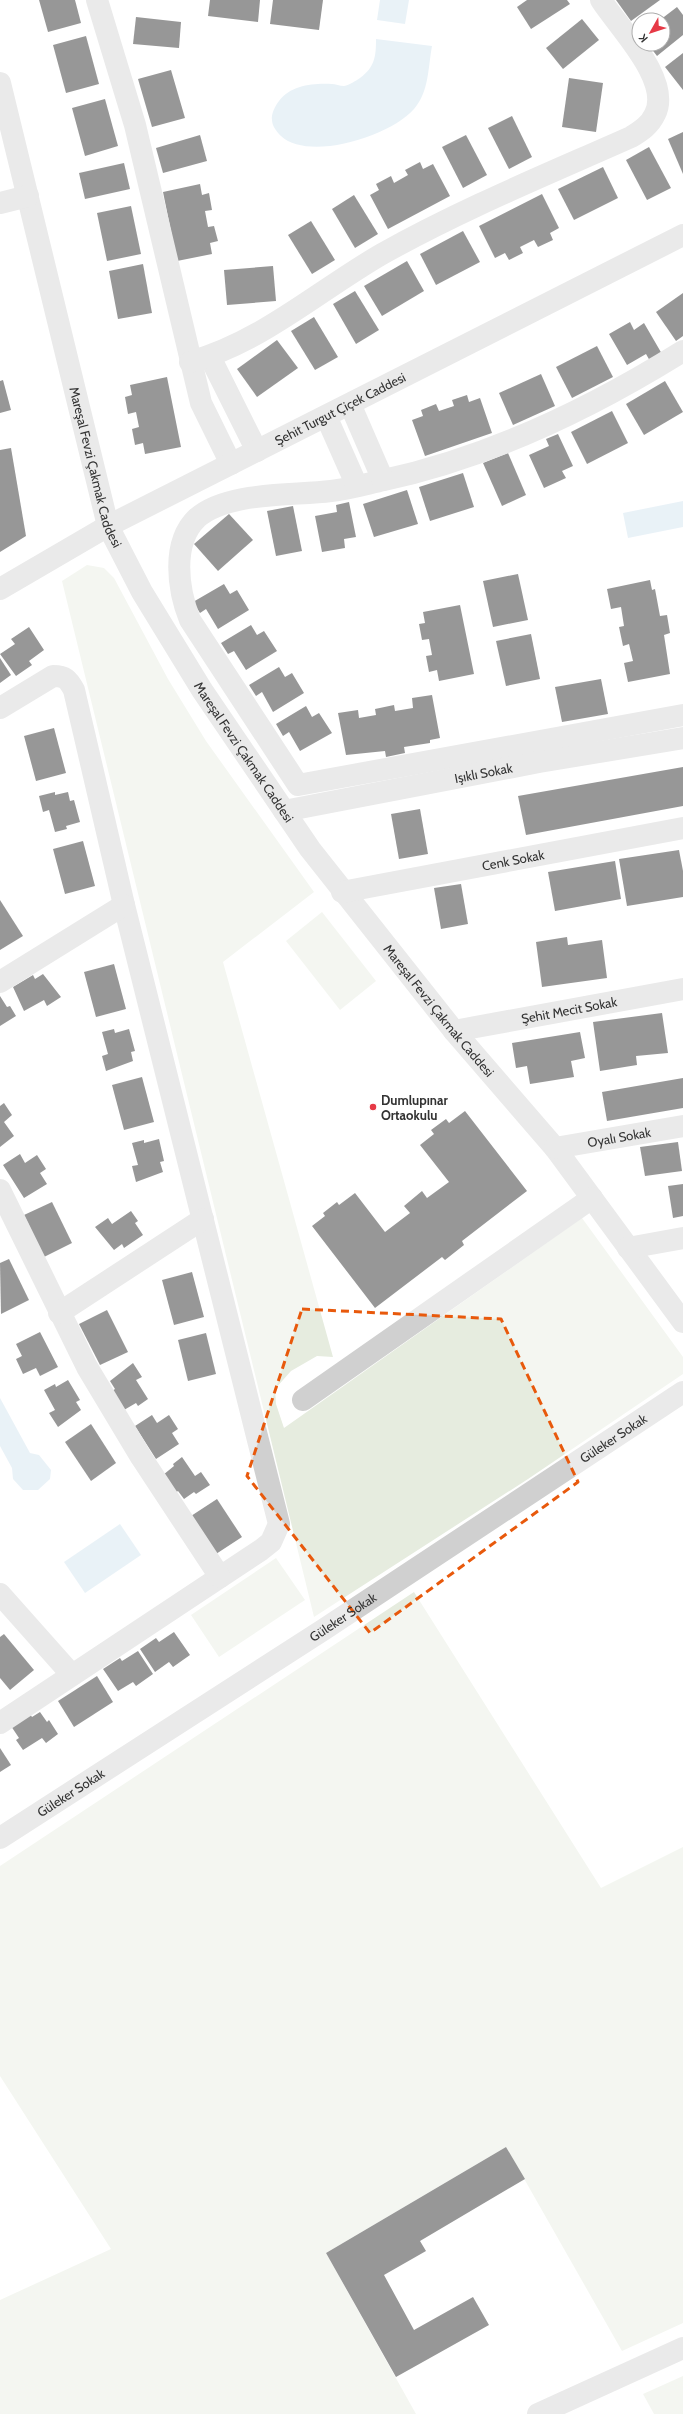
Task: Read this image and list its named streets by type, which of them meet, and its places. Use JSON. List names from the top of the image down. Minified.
{"streets":{"street":["Şehit Turgut Çiçek Caddesi","Mareşal Fevzi Çakmak Caddesi","Işıklı Sokak","Cenk Sokak","Şehit Mecit Sokak","Oyalı Sokak","Güleker Sokak"]},"crossings":[["Şehit Turgut Çiçek Caddesi","Mareşal Fevzi Çakmak Caddesi"],["Mareşal Fevzi Çakmak Caddesi","Işıklı Sokak"],["Mareşal Fevzi Çakmak Caddesi","Cenk Sokak"],["Mareşal Fevzi Çakmak Caddesi","Şehit Mecit Sokak"],["Mareşal Fevzi Çakmak Caddesi","Oyalı Sokak"]],"places":["Dumlupınar Ortaokulu"],"north":"bottom left"}
